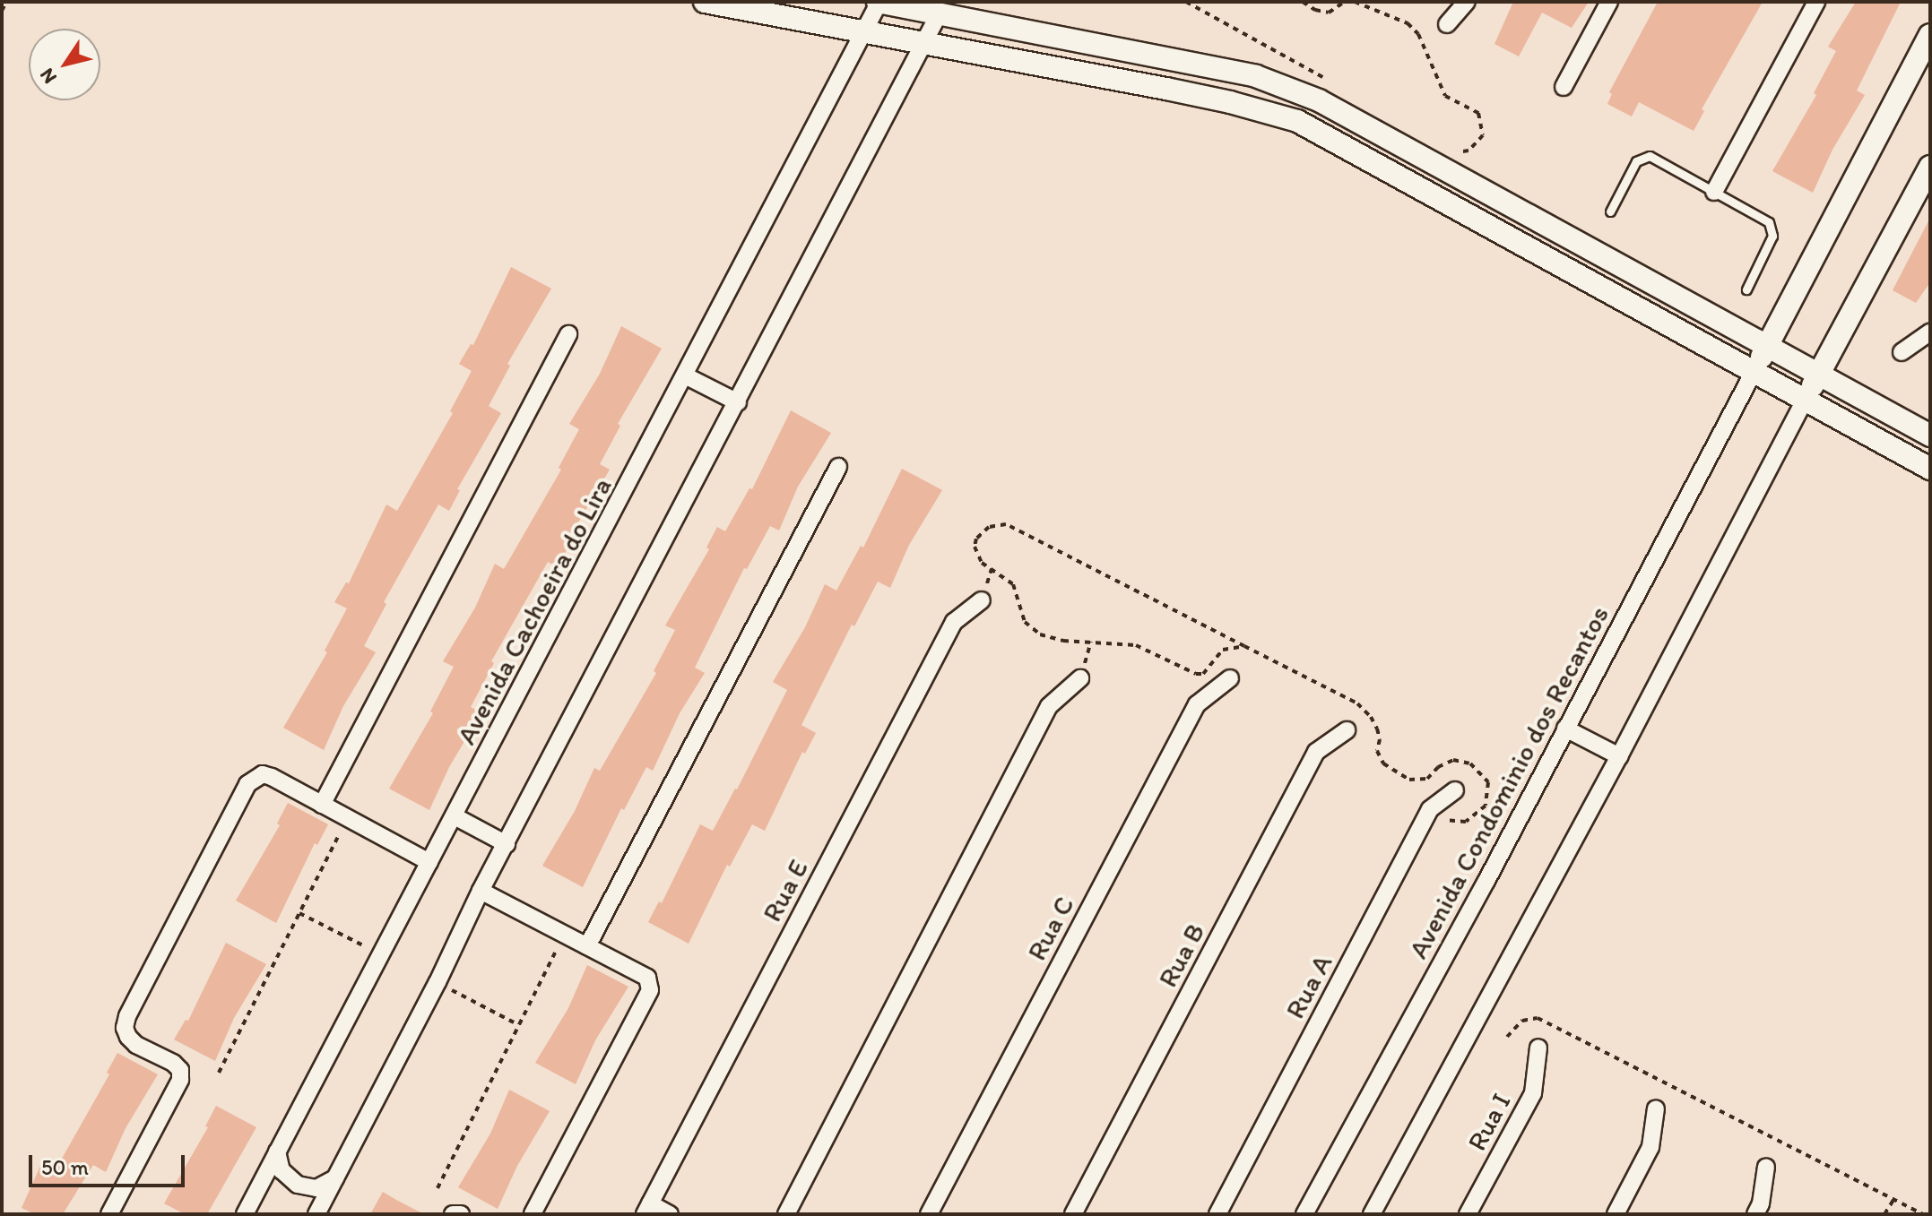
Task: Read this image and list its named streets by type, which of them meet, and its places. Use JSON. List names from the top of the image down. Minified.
{"streets":{"street":["Avenida Cachoeira do Lira","Avenida Condominio dos Recantos","Rua E","Rua C","Rua B","Rua A","Rua I"]},"scale_bar":"50 m","north":"bottom left"}
